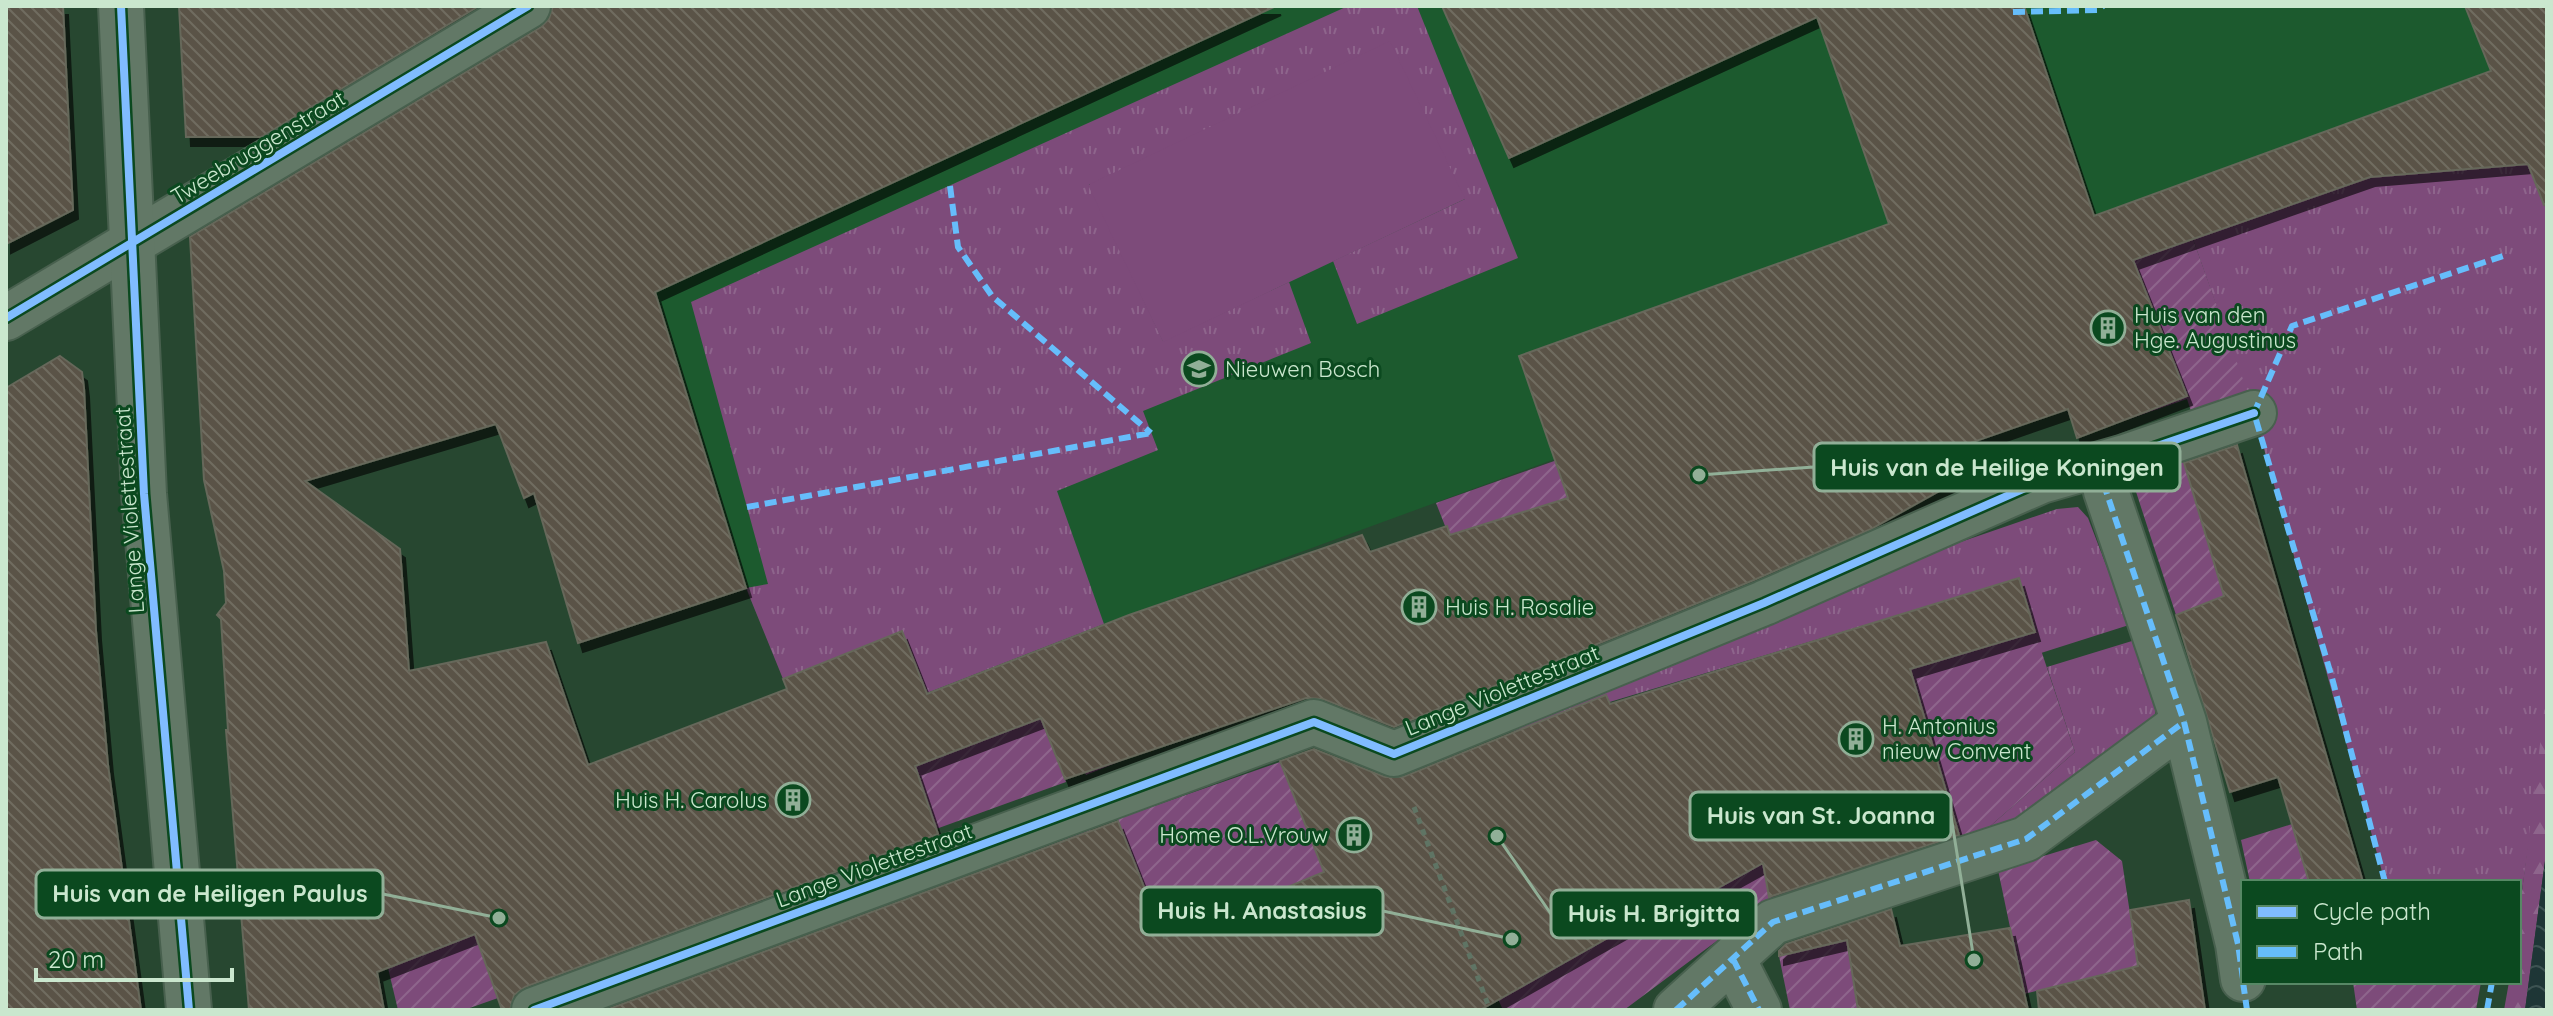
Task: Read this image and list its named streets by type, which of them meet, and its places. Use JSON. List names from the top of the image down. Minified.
{"streets":{"street":["Tweebruggenstraat","Lange Violettestraat"]},"crossings":[["Tweebruggenstraat","Lange Violettestraat"]],"places":{"building":["Huis van den Hge. Augustinus","Huis H. Rosalie","H. Antonius nieuw Convent","Huis H. Carolus","Home O.L.Vrouw"],"school or university":["Nieuwen Bosch"],"other":["Huis van de Heilige Koningen","Huis H. Brigitta","Huis van de Heiligen Paulus","Huis H. Anastasius","Huis van St. Joanna"]},"legend":["Cycle path","Path"],"scale_bar":"20 m"}
